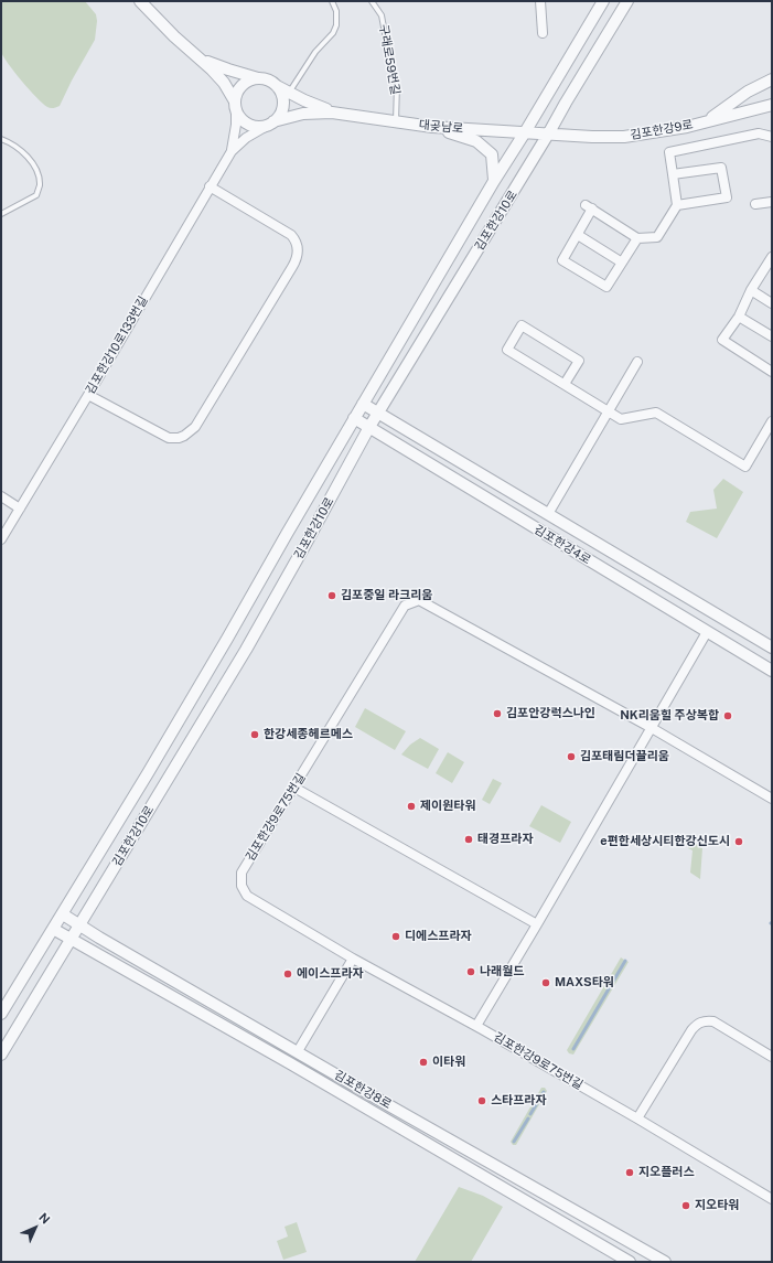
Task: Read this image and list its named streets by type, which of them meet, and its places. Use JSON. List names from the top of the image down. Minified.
{"streets":{"street":["대곶남로","김포한강9로","김포한강10로","김포한강10로133번길","김포한강4로","김포한강9로75번길","김포한강8로"],"lane":["구래로59번길"]},"crossings":[["구래로59번길","대곶남로"],["대곶남로","김포한강9로"],["대곶남로","김포한강10로"],["김포한강9로","김포한강10로"],["김포한강10로","김포한강4로"],["김포한강10로","김포한강8로"]],"places":["김포중일 라크리움","김포안강럭스나인","NK리움힐 주상복합","한강세종헤르메스","김포태림더끌리움","제이원타워","태경프라자","e편한세상시티한강신도시","디에스프라자","나래월드","에이스프라자","MAXS타워","이타워","스타프라자","지오플러스","지오타워"],"north":"top right"}
